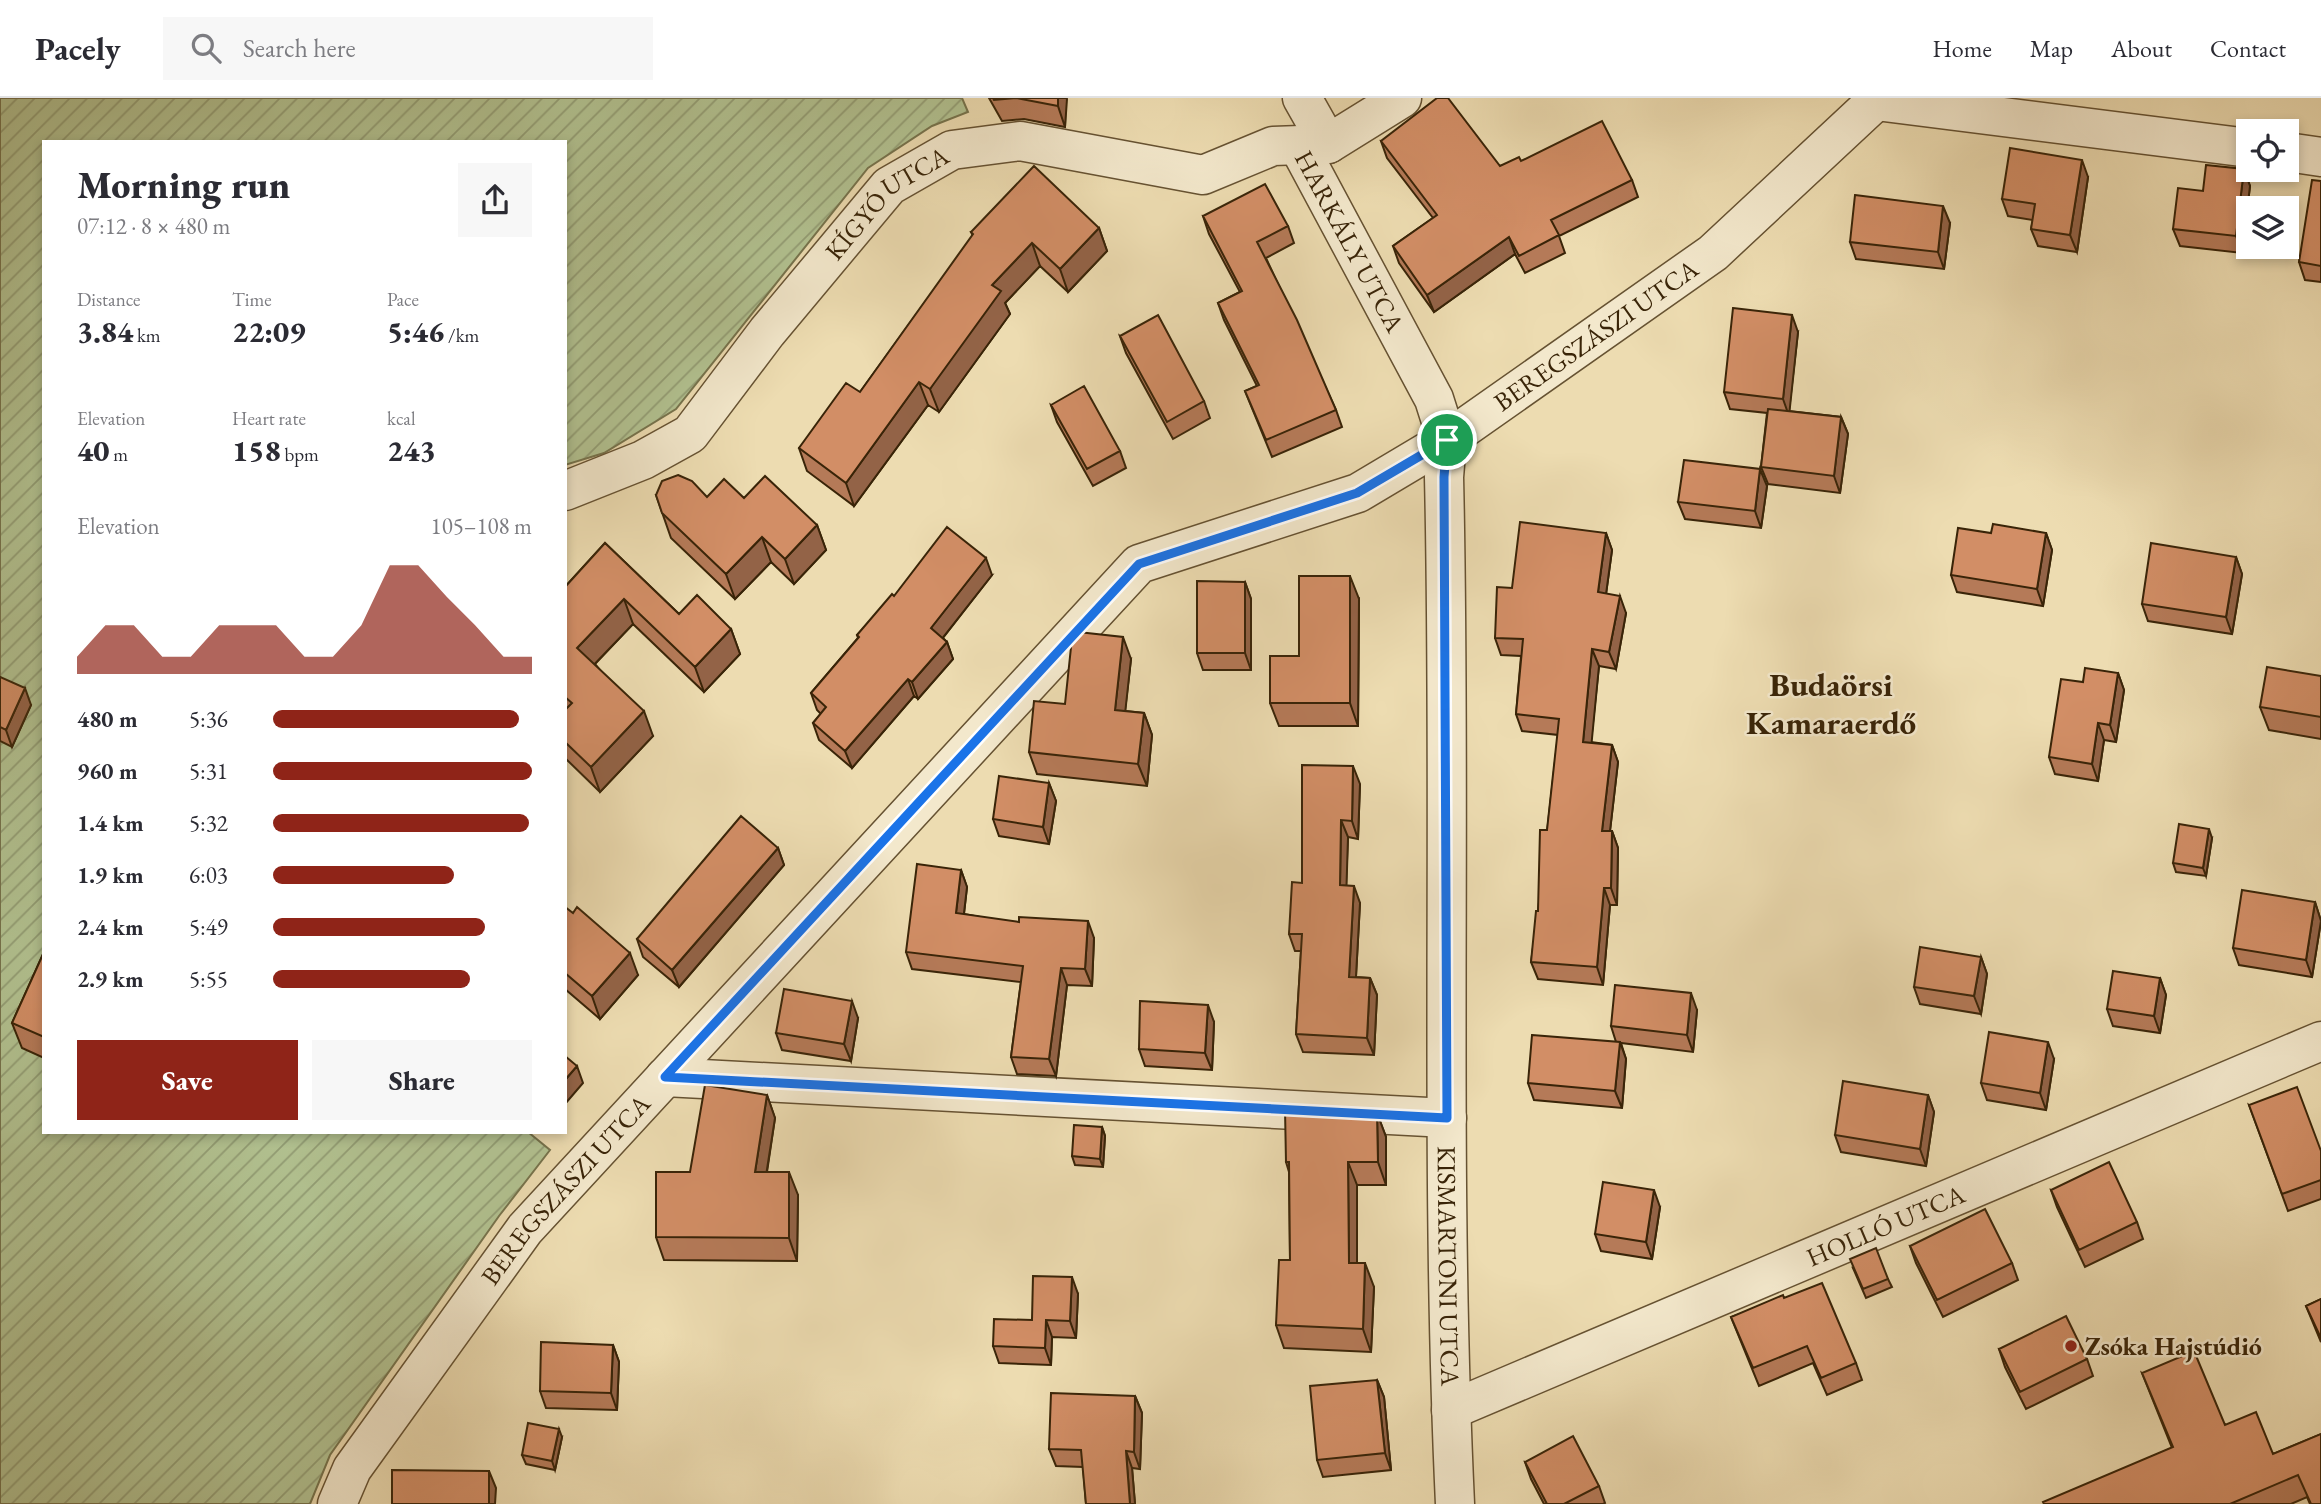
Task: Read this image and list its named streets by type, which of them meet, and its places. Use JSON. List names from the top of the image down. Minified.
{"streets":{"street":["KÍGYÓ UTCA","HARKÁLY UTCA","BEREGSZÁSZI UTCA","HOLLÓ UTCA","KISMARTONI UTCA"]},"crossings":[["KÍGYÓ UTCA","HARKÁLY UTCA"],["HARKÁLY UTCA","BEREGSZÁSZI UTCA"],["HARKÁLY UTCA","KISMARTONI UTCA"],["BEREGSZÁSZI UTCA","KISMARTONI UTCA"],["HOLLÓ UTCA","KISMARTONI UTCA"]],"districts":["Budaörsi Kamaraerdő"],"places":["Zsóka Hajstúdió"],"page":{"header":"Pacely","search":"Search here","nav":["Home","Map","About","Contact"],"heading":["Morning run","07:12 · 8 × 480 m"],"stats":[["Distance","3.84 km"],["Time","22:09"],["Pace","5:46 /km"],["Elevation","40 m"],["Heart rate","158 bpm"],["kcal","243"]],"chart":["Elevation","105–108 m"],"list":[{"name":"480 m","note":"5:36"},{"name":"960 m","note":"5:31"},{"name":"1.4 km","note":"5:32"},{"name":"1.9 km","note":"6:03"},{"name":"2.4 km","note":"5:49"},{"name":"2.9 km","note":"5:55"}],"buttons":["Save","Share"]}}
